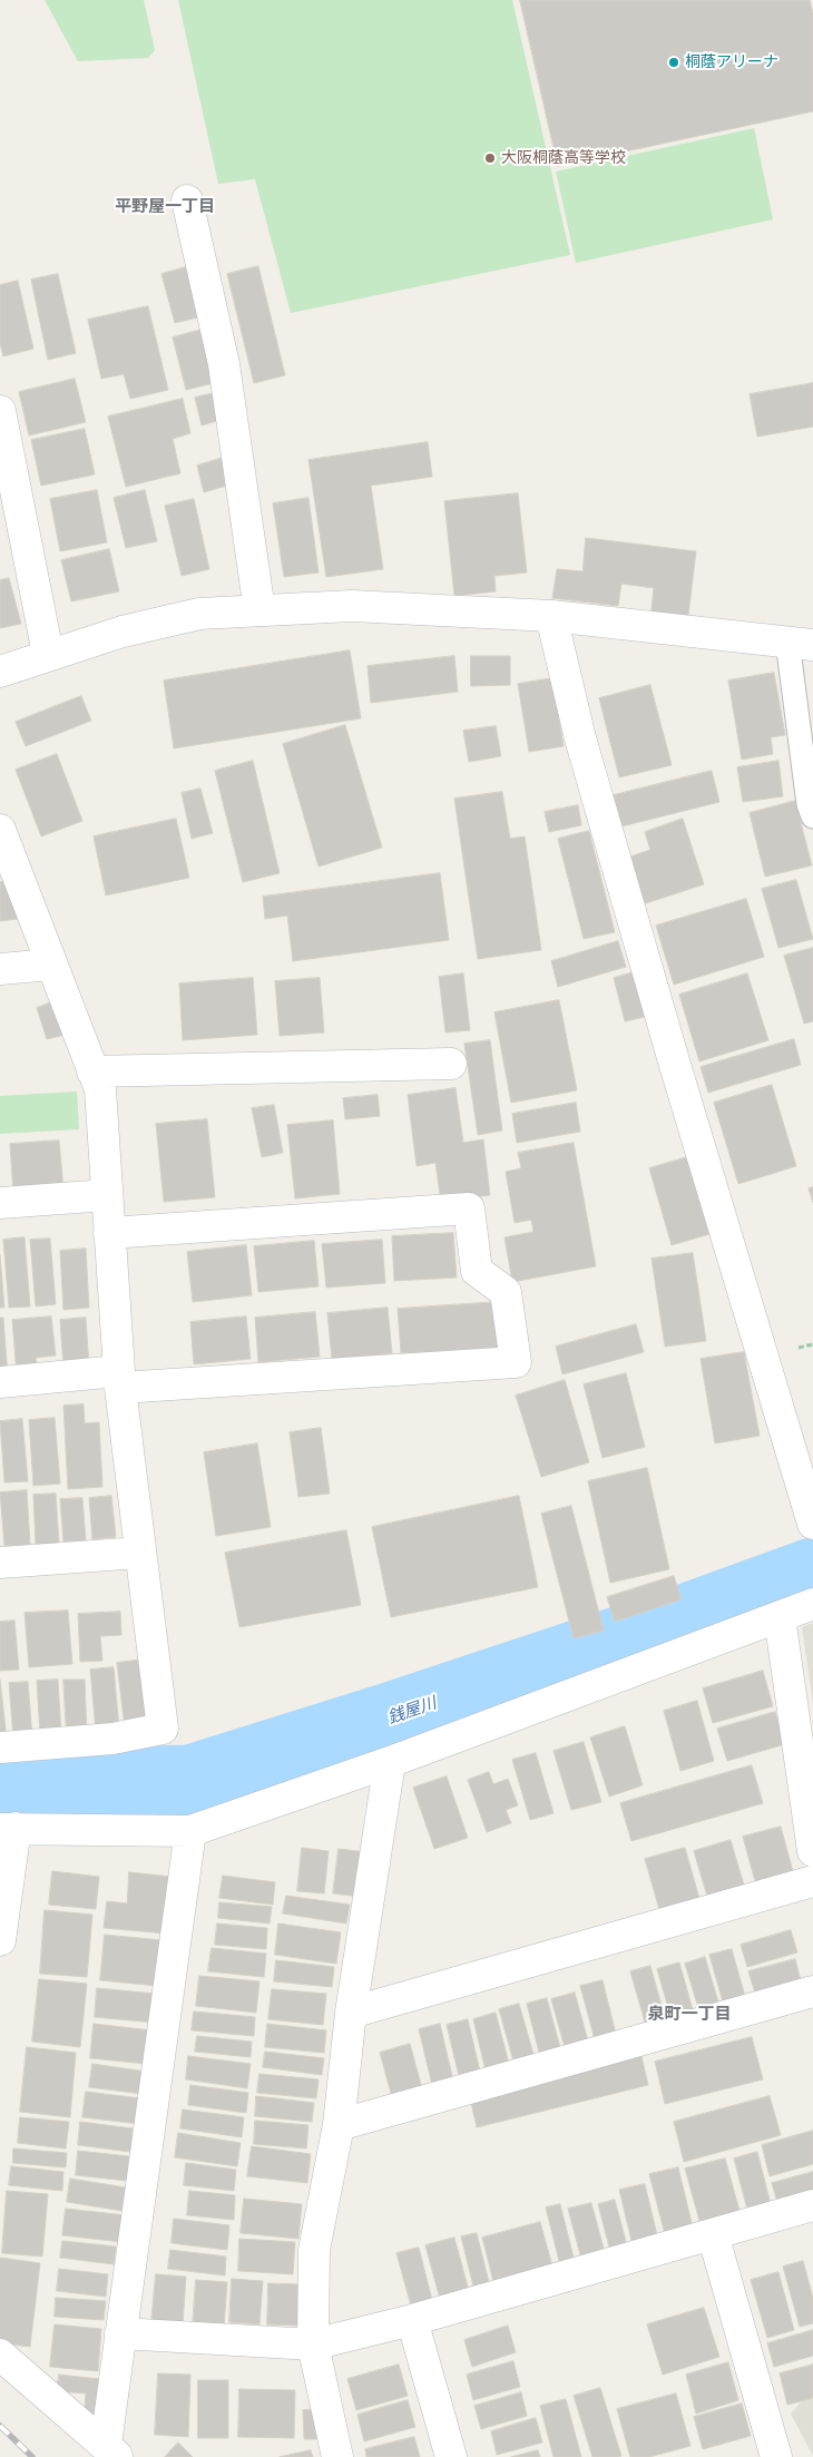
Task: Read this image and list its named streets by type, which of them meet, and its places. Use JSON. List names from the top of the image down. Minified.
{"districts":["平野屋一丁目","泉町一丁目"],"water":["銭屋川"],"places":["桐蔭アリーナ","大阪桐蔭高等学校"]}
